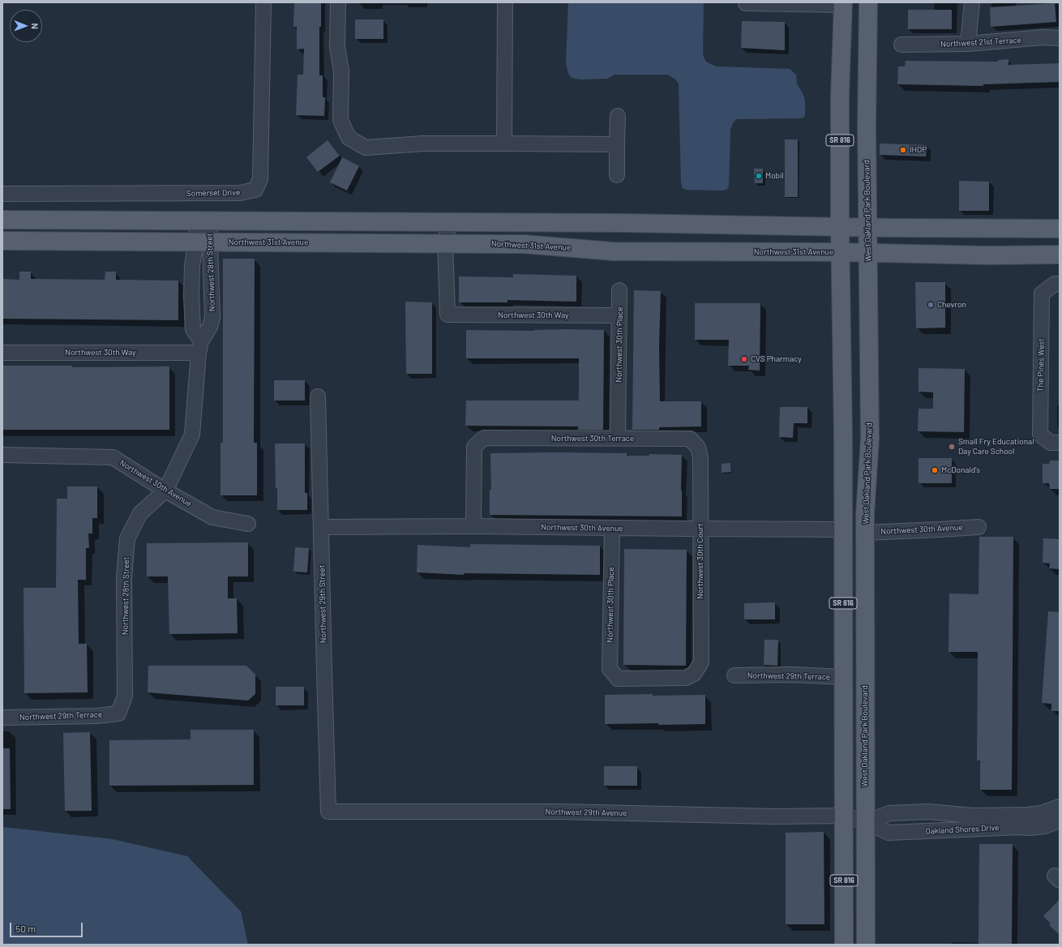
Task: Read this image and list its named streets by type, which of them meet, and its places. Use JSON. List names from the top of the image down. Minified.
{"streets":{"main road":["SR 816","West Oakland Park Boulevard","Northwest 31st Avenue"],"street":["Northwest 21st Terrace","Somerset Drive","Northwest 28th Street","Northwest 30th Way","Northwest 30th Place","The Pines West","Northwest 30th Terrace","Northwest 30th Avenue","Northwest 30th Court","Northwest 29th Street","Northwest 29th Terrace","Northwest 29th Avenue","Oakland Shores Drive"]},"crossings":[["SR 816","Northwest 31st Avenue"],["SR 816","Northwest 30th Avenue"],["SR 816","Northwest 29th Terrace"],["SR 816","Northwest 29th Avenue"],["SR 816","Oakland Shores Drive"],["West Oakland Park Boulevard","Northwest 31st Avenue"],["West Oakland Park Boulevard","Northwest 30th Avenue"],["West Oakland Park Boulevard","Oakland Shores Drive"],["Northwest 31st Avenue","Northwest 28th Street"],["Northwest 31st Avenue","Northwest 30th Way"],["Northwest 28th Street","Northwest 30th Way"],["Northwest 28th Street","Northwest 30th Avenue"],["Northwest 28th Street","Northwest 29th Terrace"],["Northwest 30th Way","Northwest 30th Place"],["Northwest 30th Place","Northwest 30th Terrace"],["Northwest 30th Place","Northwest 30th Avenue"],["Northwest 30th Place","Northwest 30th Court"],["Northwest 30th Terrace","Northwest 30th Avenue"],["Northwest 30th Terrace","Northwest 30th Court"],["Northwest 30th Avenue","Northwest 30th Court"],["Northwest 30th Avenue","Northwest 29th Street"],["Northwest 29th Street","Northwest 29th Avenue"],["Northwest 29th Avenue","Oakland Shores Drive"]],"places":["IHOP","Mobil","Chevron","CVS Pharmacy","Small Fry Educational Day Care School","McDonald's"],"scale_bar":"50 m","north":"right"}
